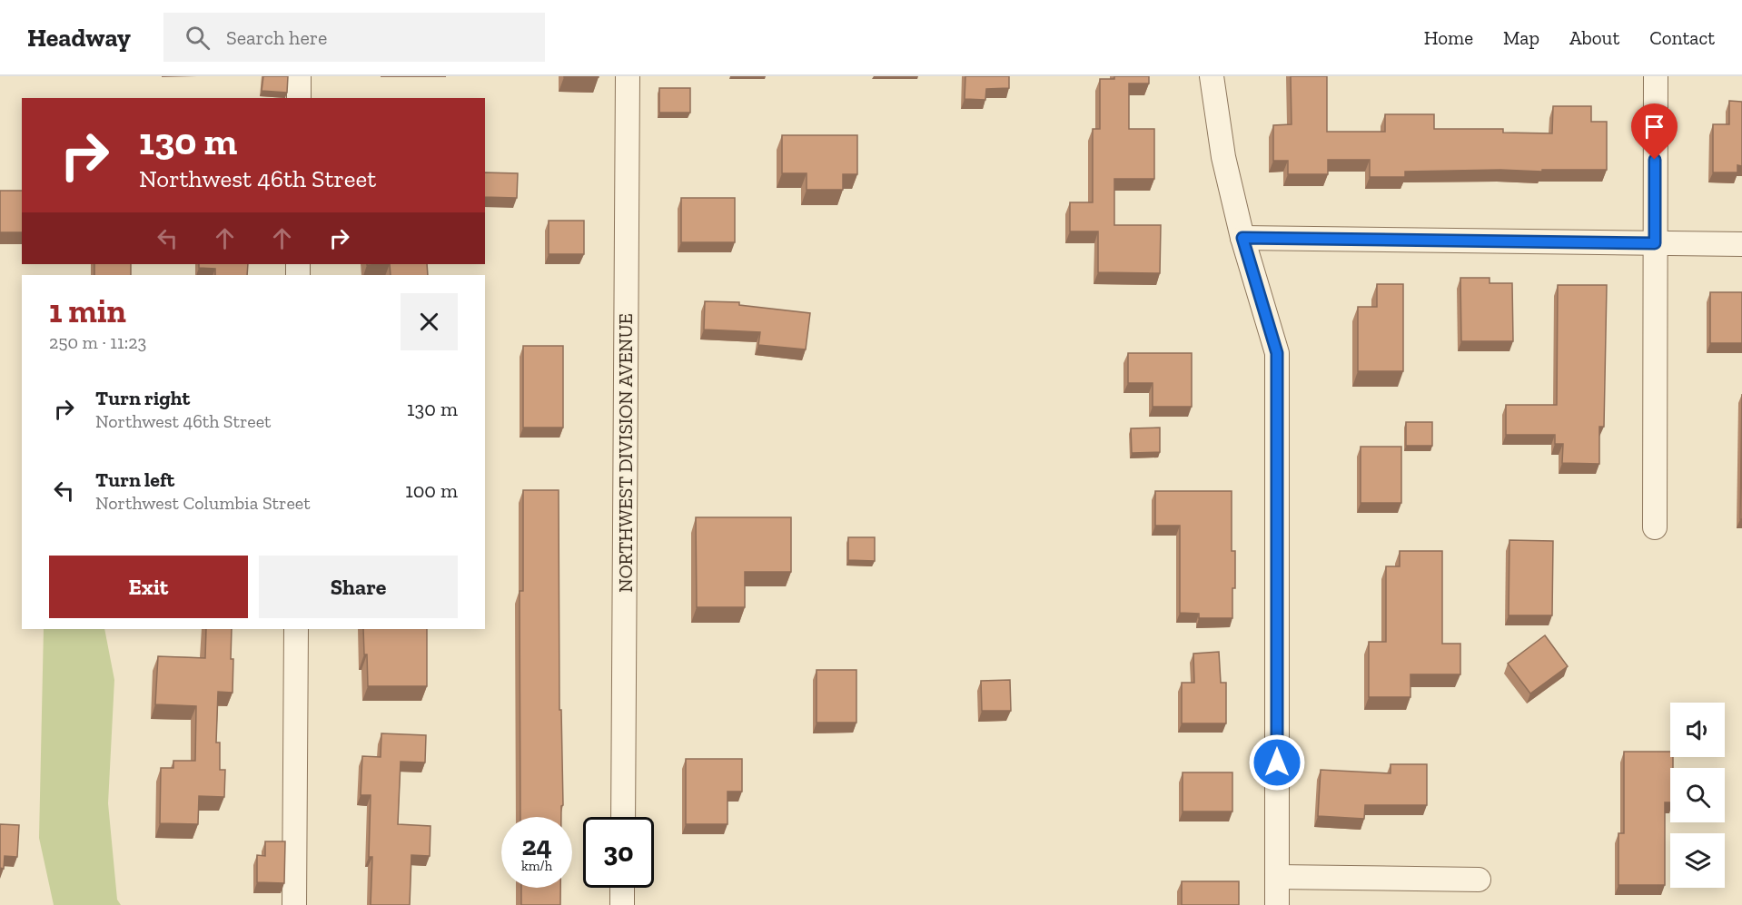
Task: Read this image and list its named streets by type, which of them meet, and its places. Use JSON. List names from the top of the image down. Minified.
{"streets":{"street":["NORTHWEST DIVISION AVENUE"]},"page":{"header":"Headway","search":"Search here","nav":["Home","Map","About","Contact"],"turn":["130 m","Northwest 46th Street"],"heading":["1 min","250 m · 11:23"],"list":[{"name":"Turn right","note":"Northwest 46th Street","value":"130 m"},{"name":"Turn left","note":"Northwest Columbia Street","value":"100 m"}],"buttons":["Exit","Share"],"speed":"24 km/h","limit":"30"}}
